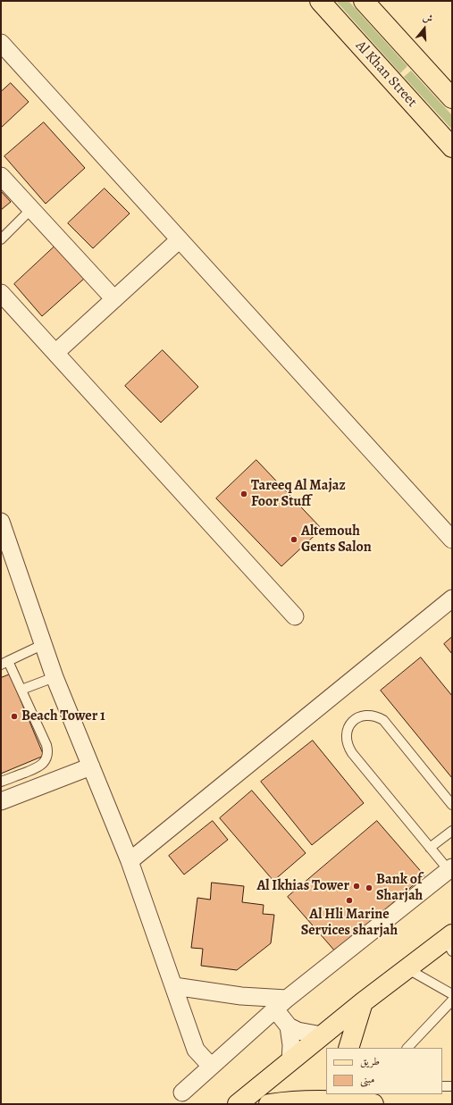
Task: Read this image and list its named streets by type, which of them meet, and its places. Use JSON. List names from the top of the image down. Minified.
{"streets":{"main road":["Al Khan Street"]},"places":["Tareeq Al Majaz Foor Stuff","Altemouh Gents Salon","Beach Tower 1","Al Ikhias Tower","Bank of Sharjah","Al Hli Marine Services sharjah"],"legend":["طريق","مبنى"],"north":"top"}
